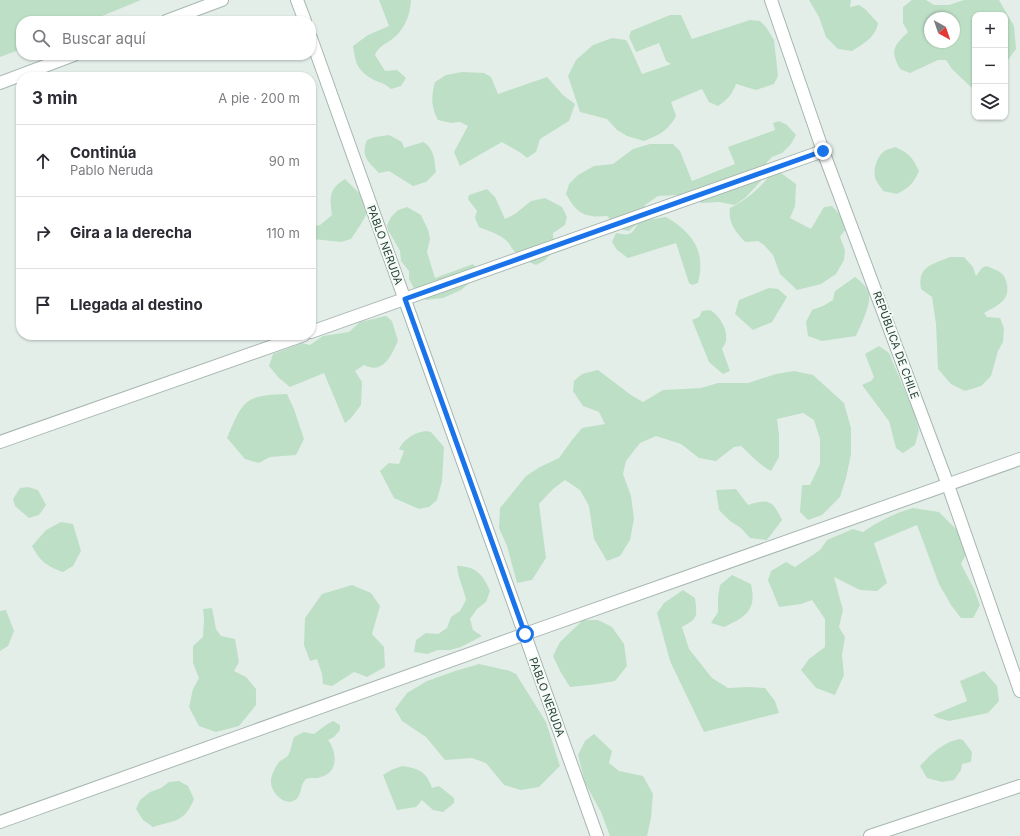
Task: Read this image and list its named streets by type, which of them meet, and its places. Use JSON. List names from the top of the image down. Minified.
{"streets":{"street":["PABLO NERUDA","REPÚBLICA DE CHILE"]},"north":"bottom right","page":{"map_buttons":["+","−"],"search":"Buscar aquí","heading":["3 min","A pie · 200 m"],"list":[["Continúa","Pablo Neruda","90 m"],["Gira a la derecha","110 m"],"Llegada al destino"]}}
